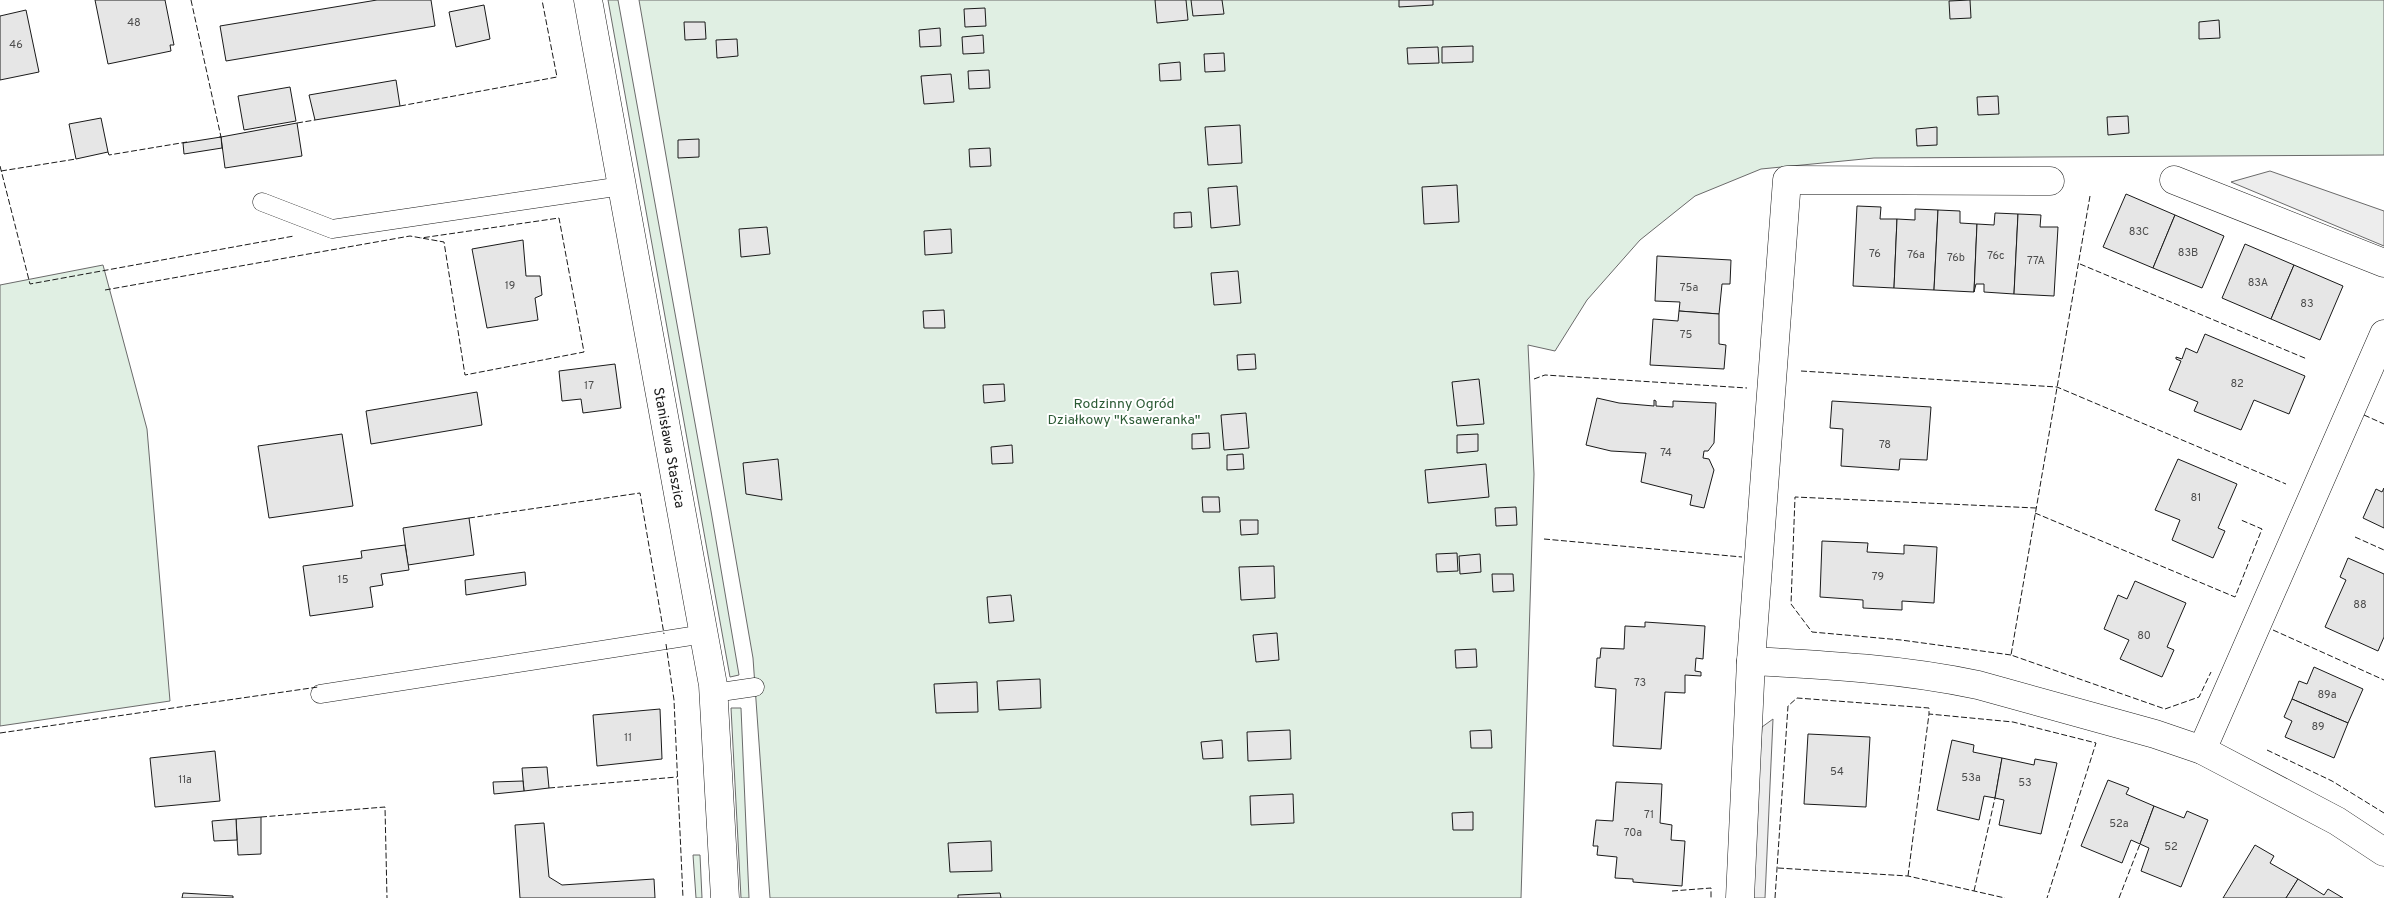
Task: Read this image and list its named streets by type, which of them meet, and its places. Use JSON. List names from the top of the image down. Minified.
{"streets":{"street":["Stanisława Staszica"]},"parks":["Rodzinny Ogród Działkowy \"Ksaweranka\""],"house_numbers":["48","46","83C","83B","76","76a","76c","76b","77A","83A","19","75a","83","75","82","17","78","74","81","79","15","88","80","73","89a","89","11","54","53a","11a","53","71","52a","70a","52"]}
